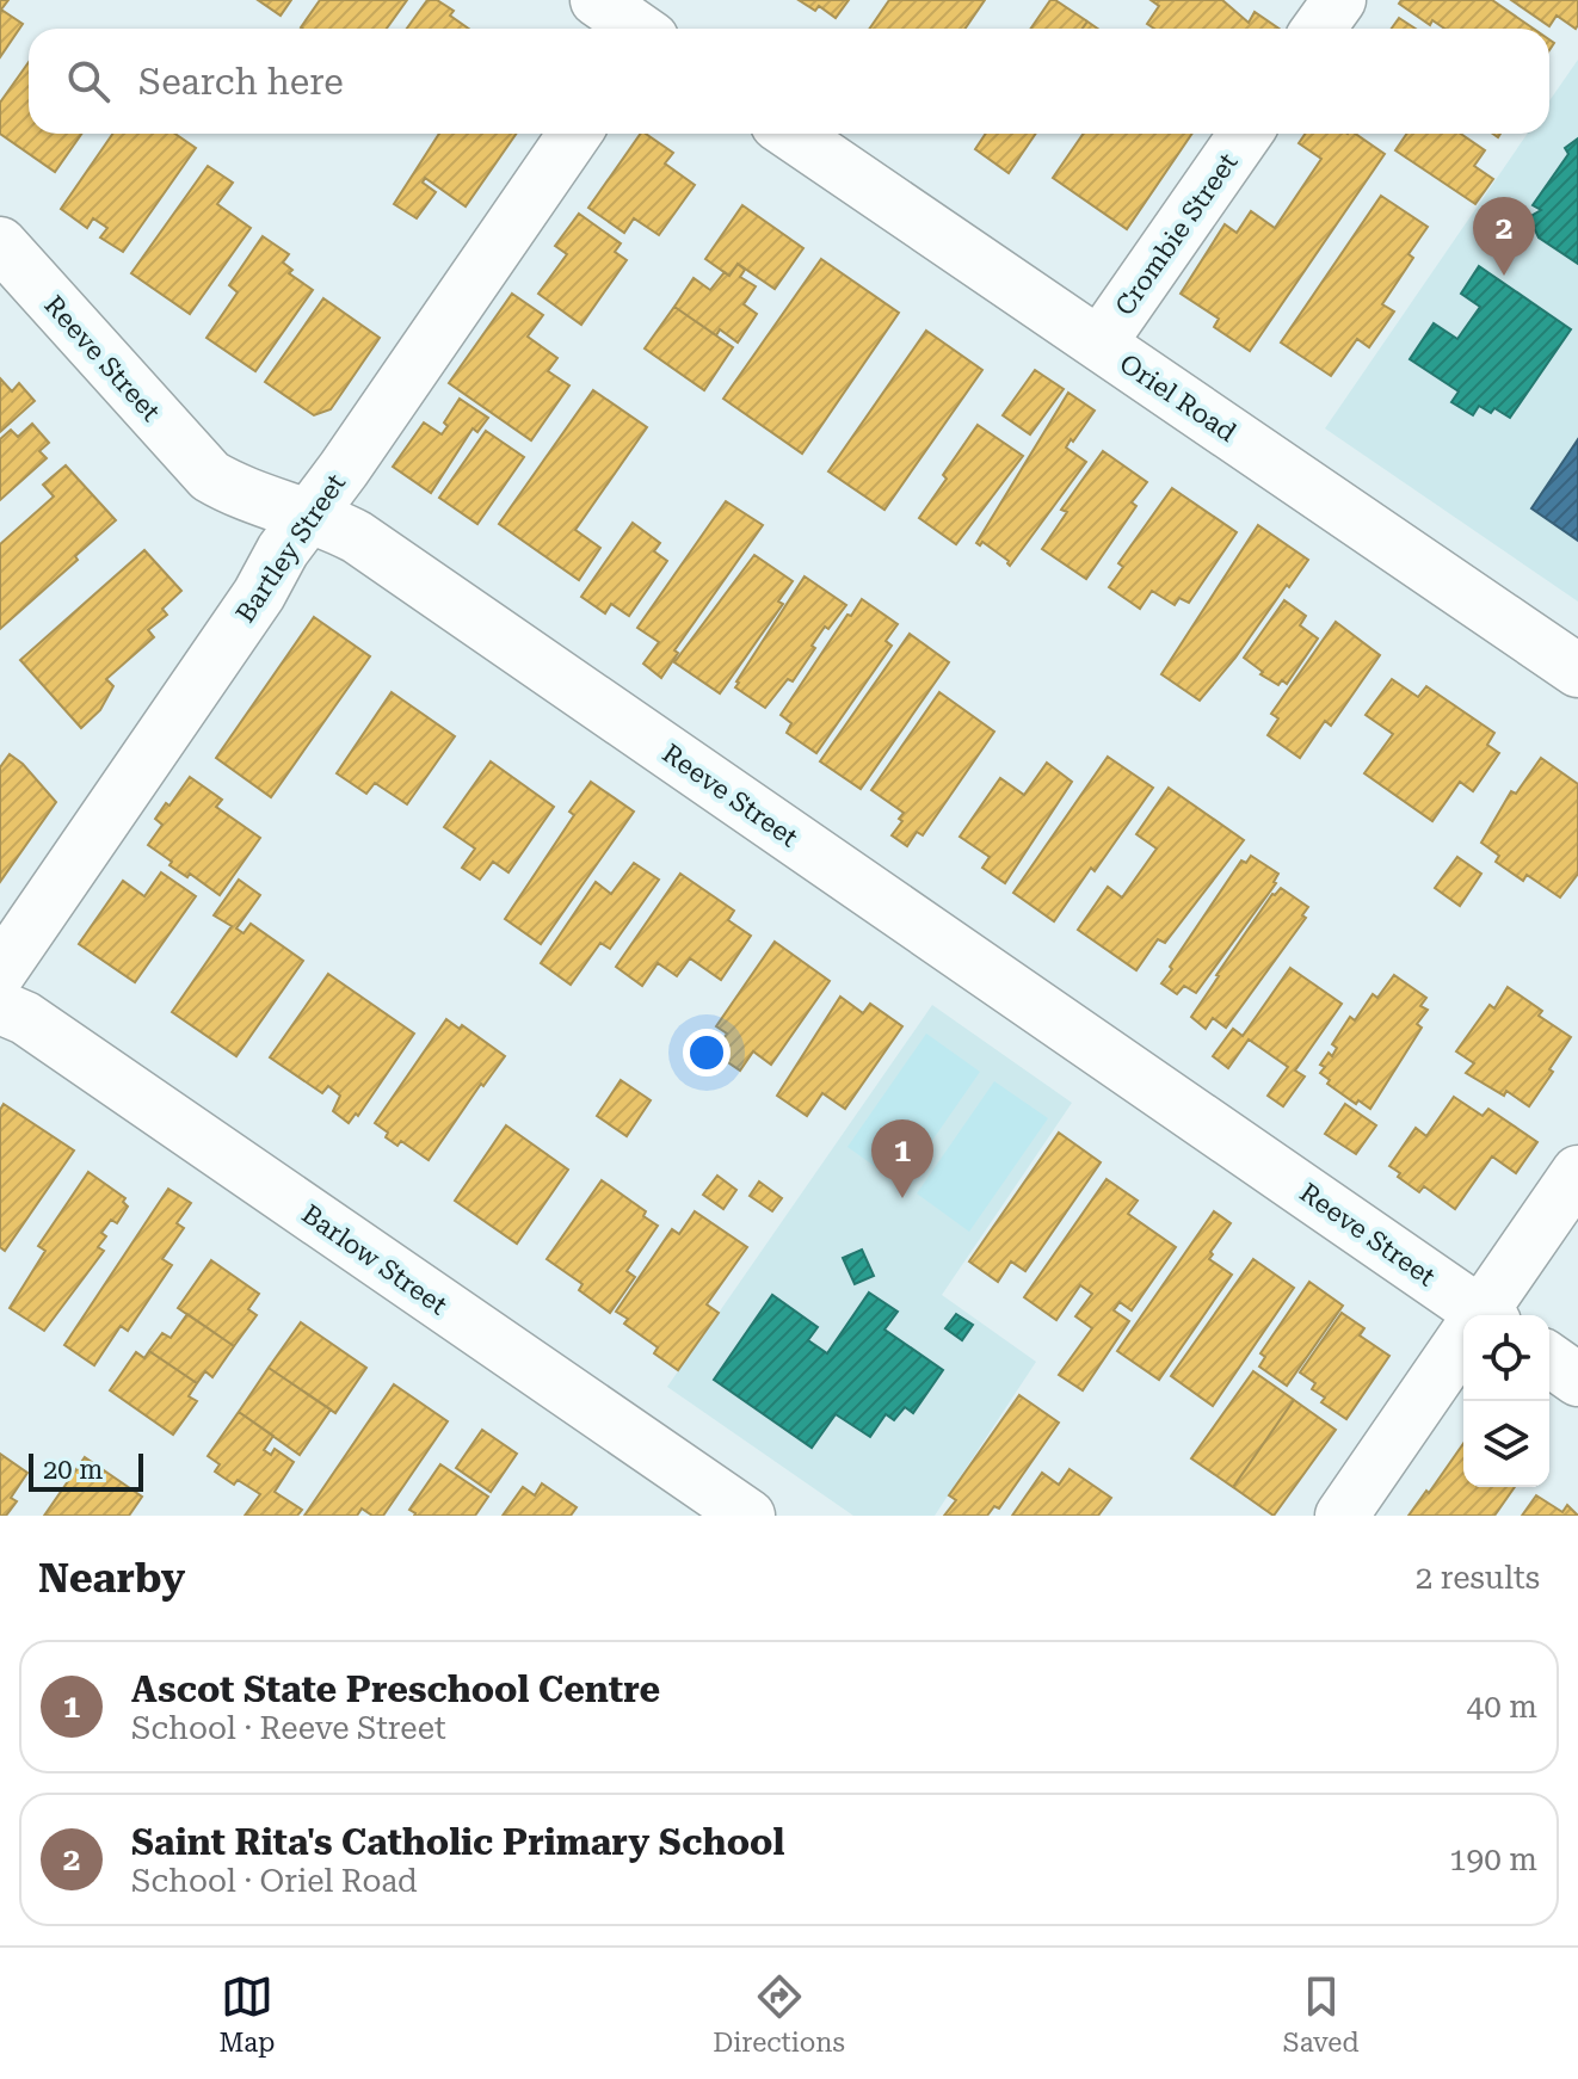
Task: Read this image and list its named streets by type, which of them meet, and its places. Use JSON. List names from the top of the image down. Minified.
{"streets":{"street":["Crombie Street","Reeve Street","Oriel Road","Bartley Street","Barlow Street"]},"crossings":[["Crombie Street","Oriel Road"],["Reeve Street","Bartley Street"]],"scale_bar":"20 m","page":{"search":"Search here","pins":["2","1"],"scale":"20 m","heading":["Nearby","2 results"],"list":[{"mark":"1","name":"Ascot State Preschool Centre","note":"School · Reeve Street","value":"40 m"},{"mark":"2","name":"Saint Rita's Catholic Primary School","note":"School · Oriel Road","value":"190 m"}],"nav":["Map","Directions","Saved"]}}
